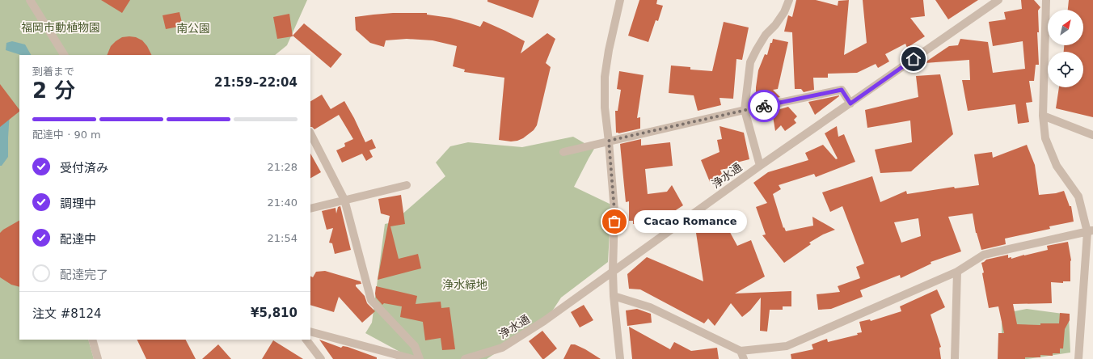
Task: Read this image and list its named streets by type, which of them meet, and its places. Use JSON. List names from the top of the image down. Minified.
{"streets":{"street":["浄水通"]},"parks":["福岡市動植物園","南公園","浄水緑地"],"places":["Cacao Romance"],"north":"top right","page":{"heading":["2 分","到着まで","21:59–22:04"],"panel":["注文 #8124","¥5,810"],"bar":"配達中 · 90 m","list":[["受付済み","21:28"],["調理中","21:40"],["配達中","21:54"],"配達完了"],"bubble":"Cacao Romance"}}
